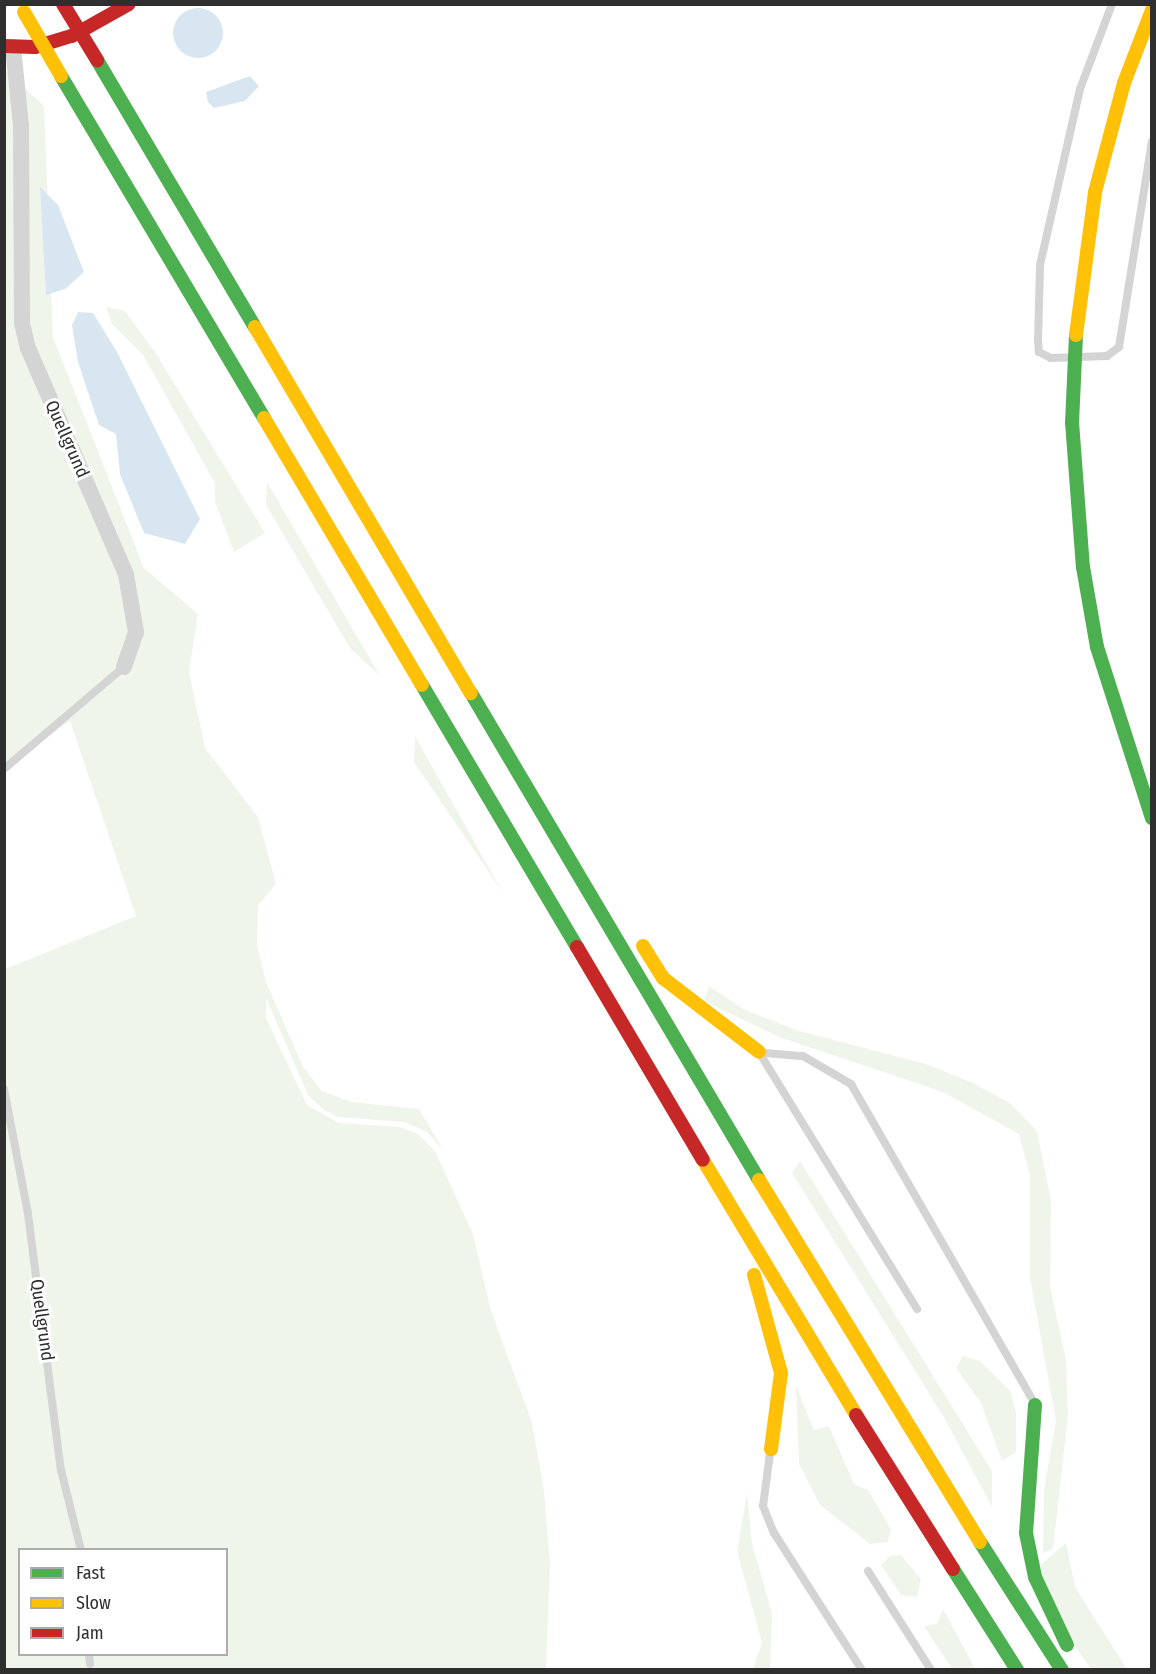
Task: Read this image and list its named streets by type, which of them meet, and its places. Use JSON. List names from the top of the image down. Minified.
{"streets":{"street":["Quellgrund"]},"legend":["Fast","Slow","Jam"]}
